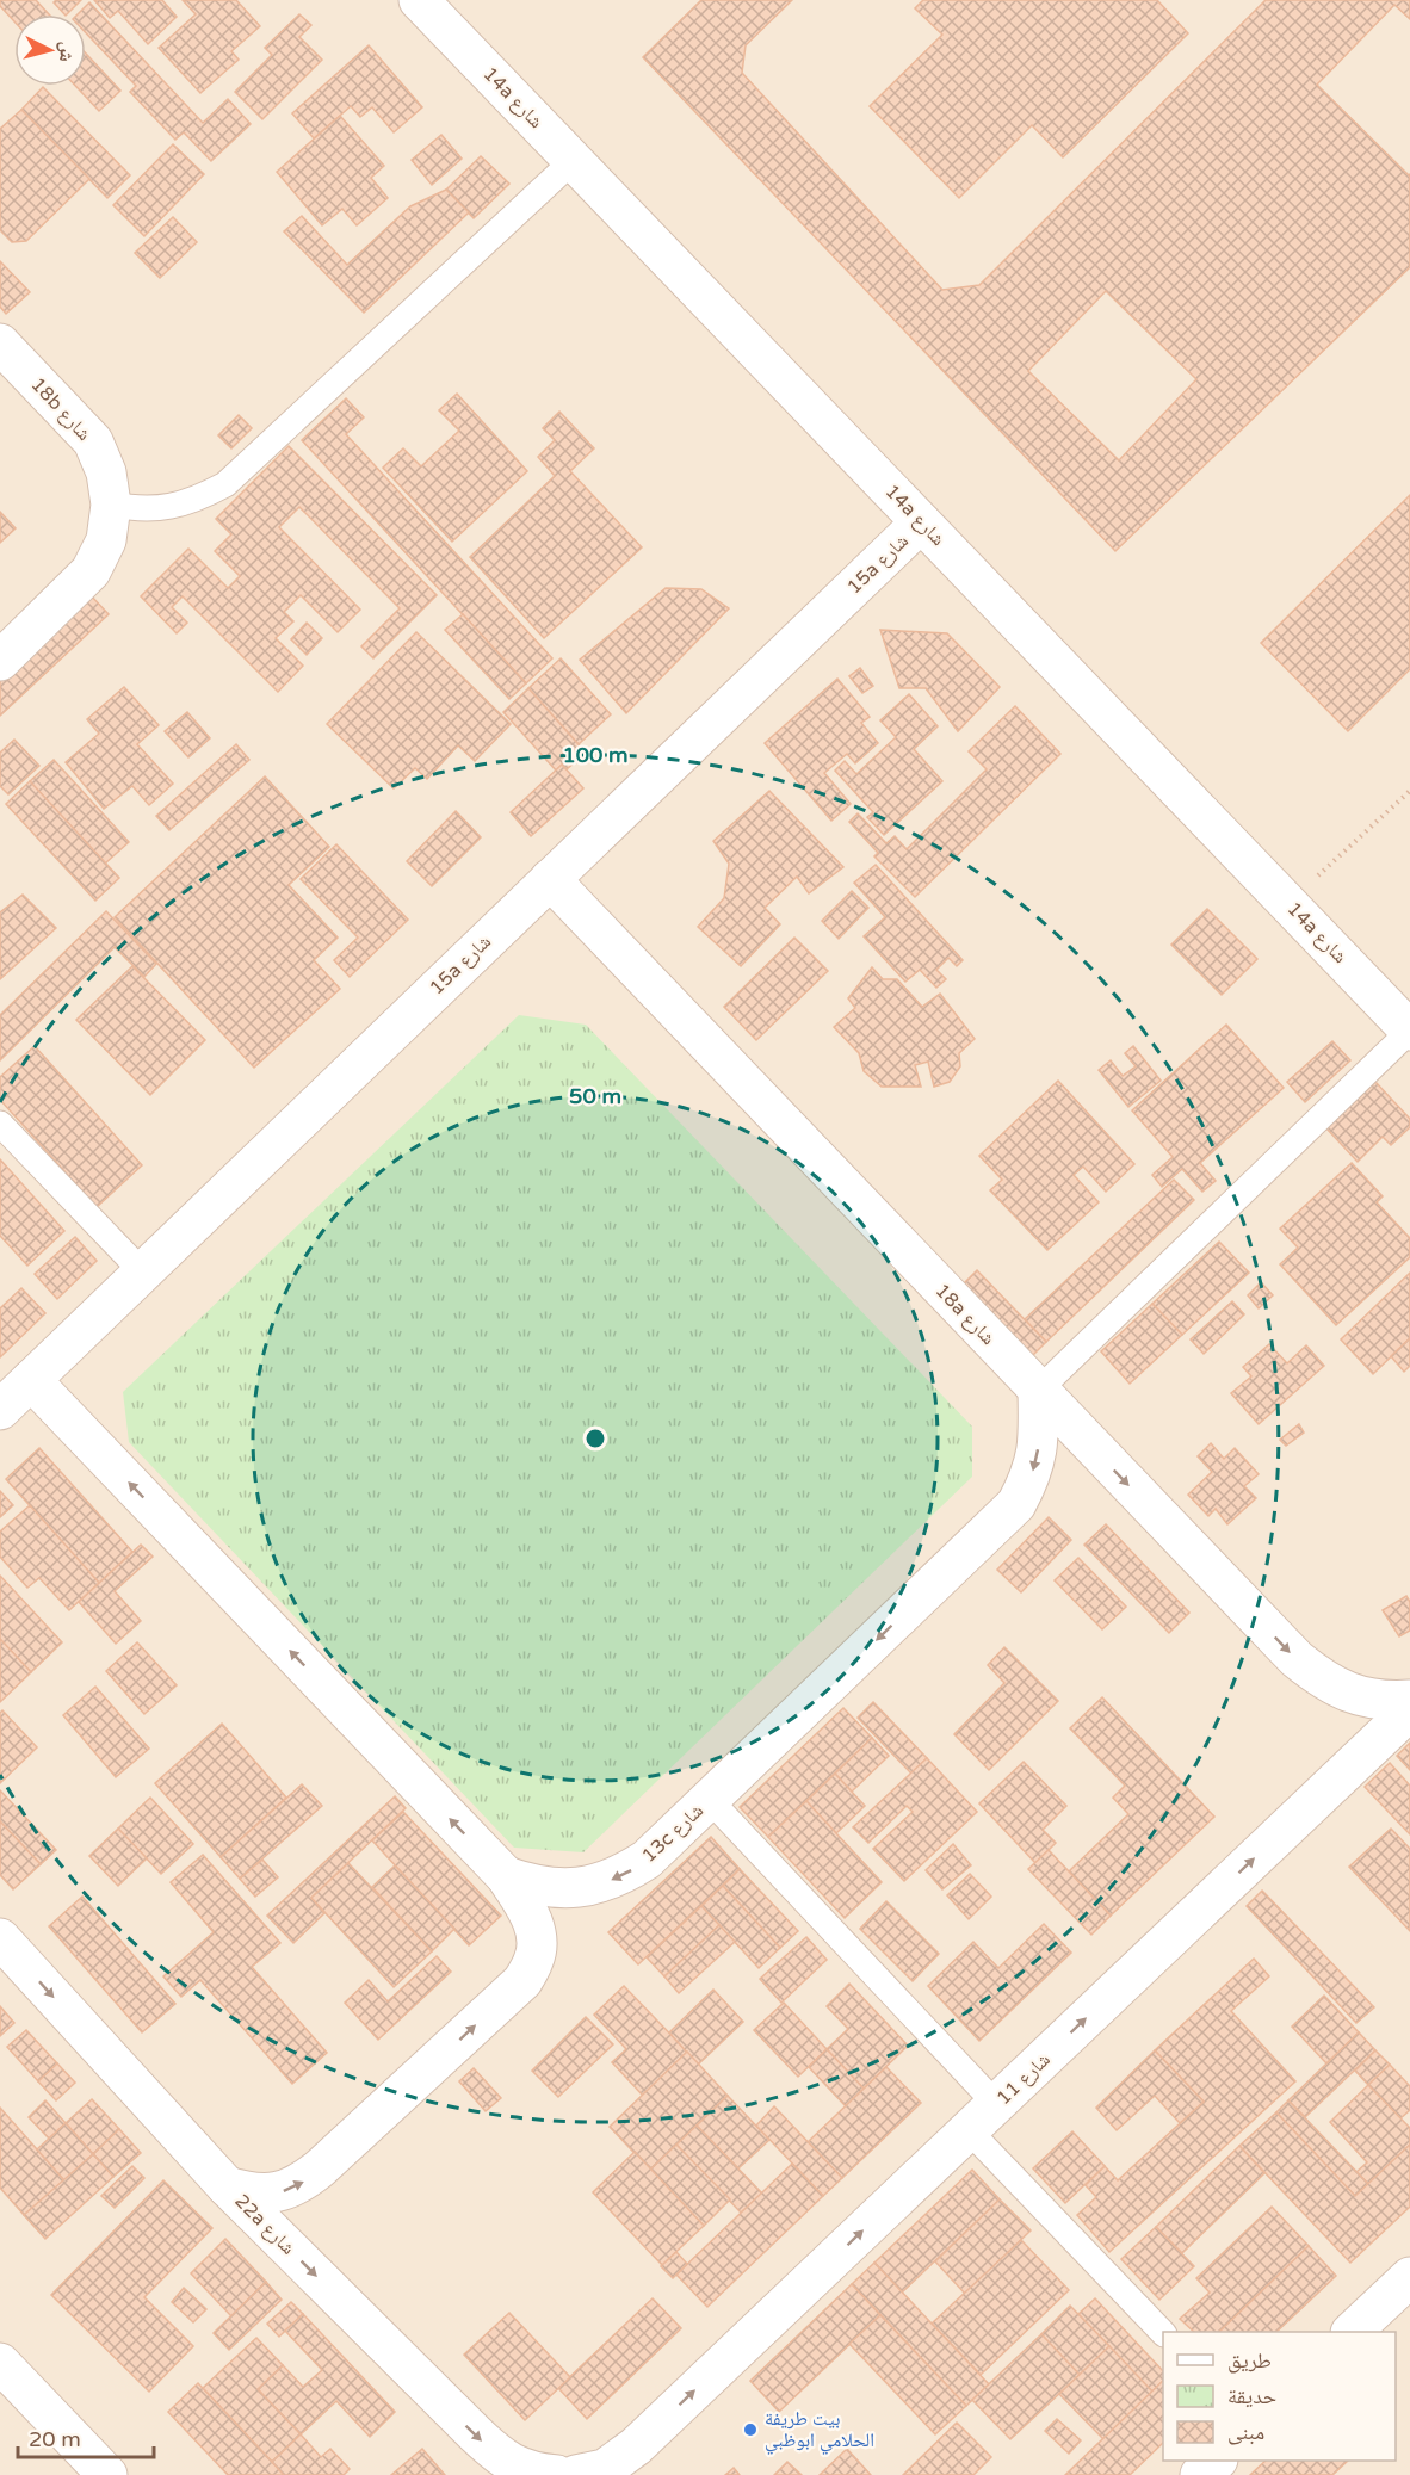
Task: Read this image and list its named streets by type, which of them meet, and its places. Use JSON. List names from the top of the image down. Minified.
{"streets":{"street":["14a شارع","18b شارع","15a شارع","18a شارع","13c شارع","شارع 11","22a شارع"]},"crossings":[["14a شارع","15a شارع"],["15a شارع","18a شارع"],["18a شارع","13c شارع"]],"one_way":["18a شارع","13c شارع","شارع 11","22a شارع"],"places":["بيت طريفة الحلامي ابوظبي"],"legend":["طريق","حديقة","مبنى"],"scale_bar":"20 m","north":"right","rings":["100 m","50 m"]}
